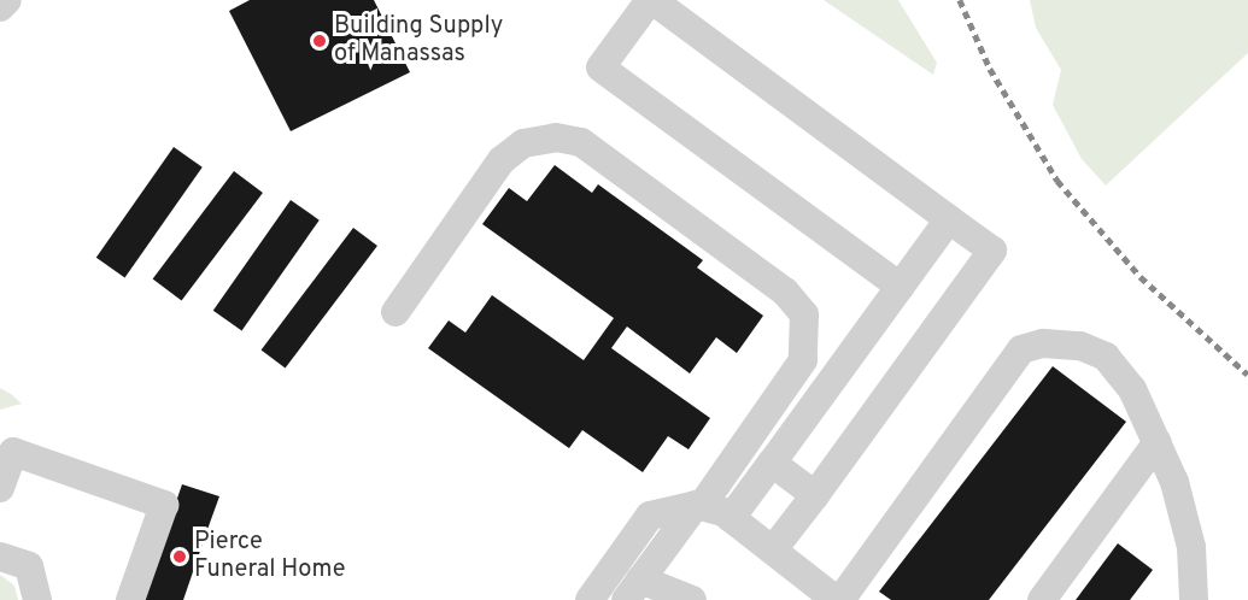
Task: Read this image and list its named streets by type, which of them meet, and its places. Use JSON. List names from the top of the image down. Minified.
{"places":["Building Supply of Manassas","Pierce Funeral Home"]}
